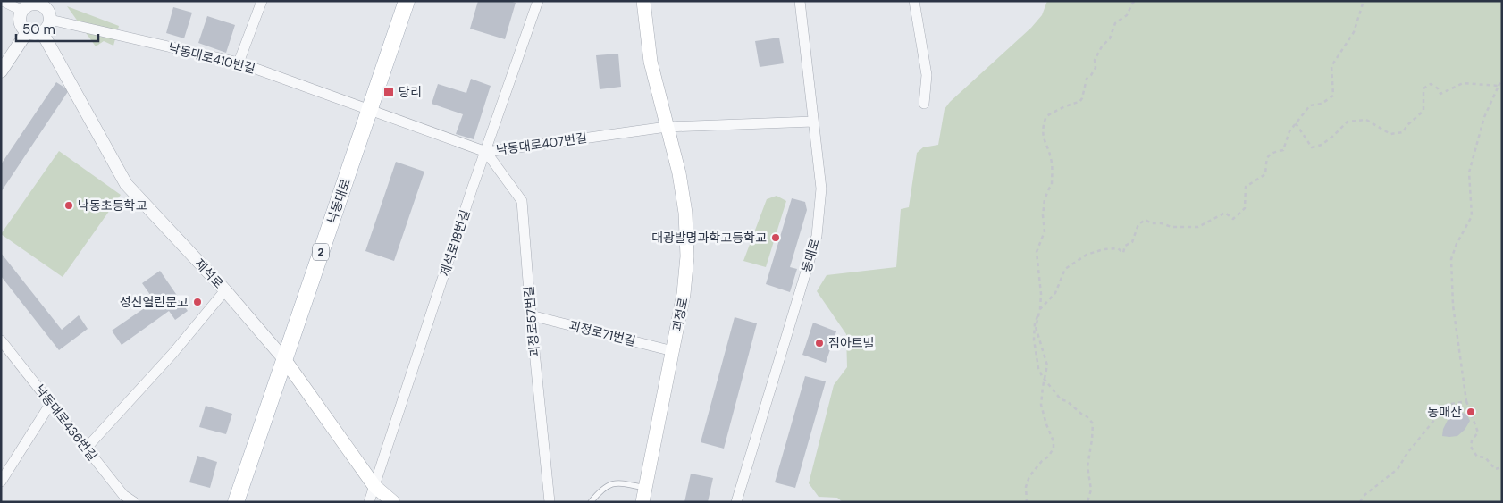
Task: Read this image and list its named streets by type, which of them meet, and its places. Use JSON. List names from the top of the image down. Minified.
{"streets":{"main road":["낙동대로","2","제석로","괴정로"],"street":["낙동대로410번길","낙동대로407번길","제석로18번길","동매로","괴정로57번길","괴정로71번길","낙동대로436번길"]},"crossings":[["낙동대로410번길","낙동대로407번길"],["낙동대로410번길","낙동대로"],["낙동대로410번길","제석로"],["낙동대로407번길","낙동대로"],["낙동대로407번길","제석로18번길"],["낙동대로407번길","괴정로"],["낙동대로407번길","괴정로57번길"],["낙동대로","제석로"],["제석로18번길","제석로"],["제석로18번길","괴정로57번길"],["괴정로","괴정로71번길"],["괴정로57번길","괴정로71번길"]],"places":{"transit":["당리"],"other":["낙동초등학교","대광발명과학고등학교","성신열린문고","짐아트빌","동매산"]},"scale_bar":"50 m"}
